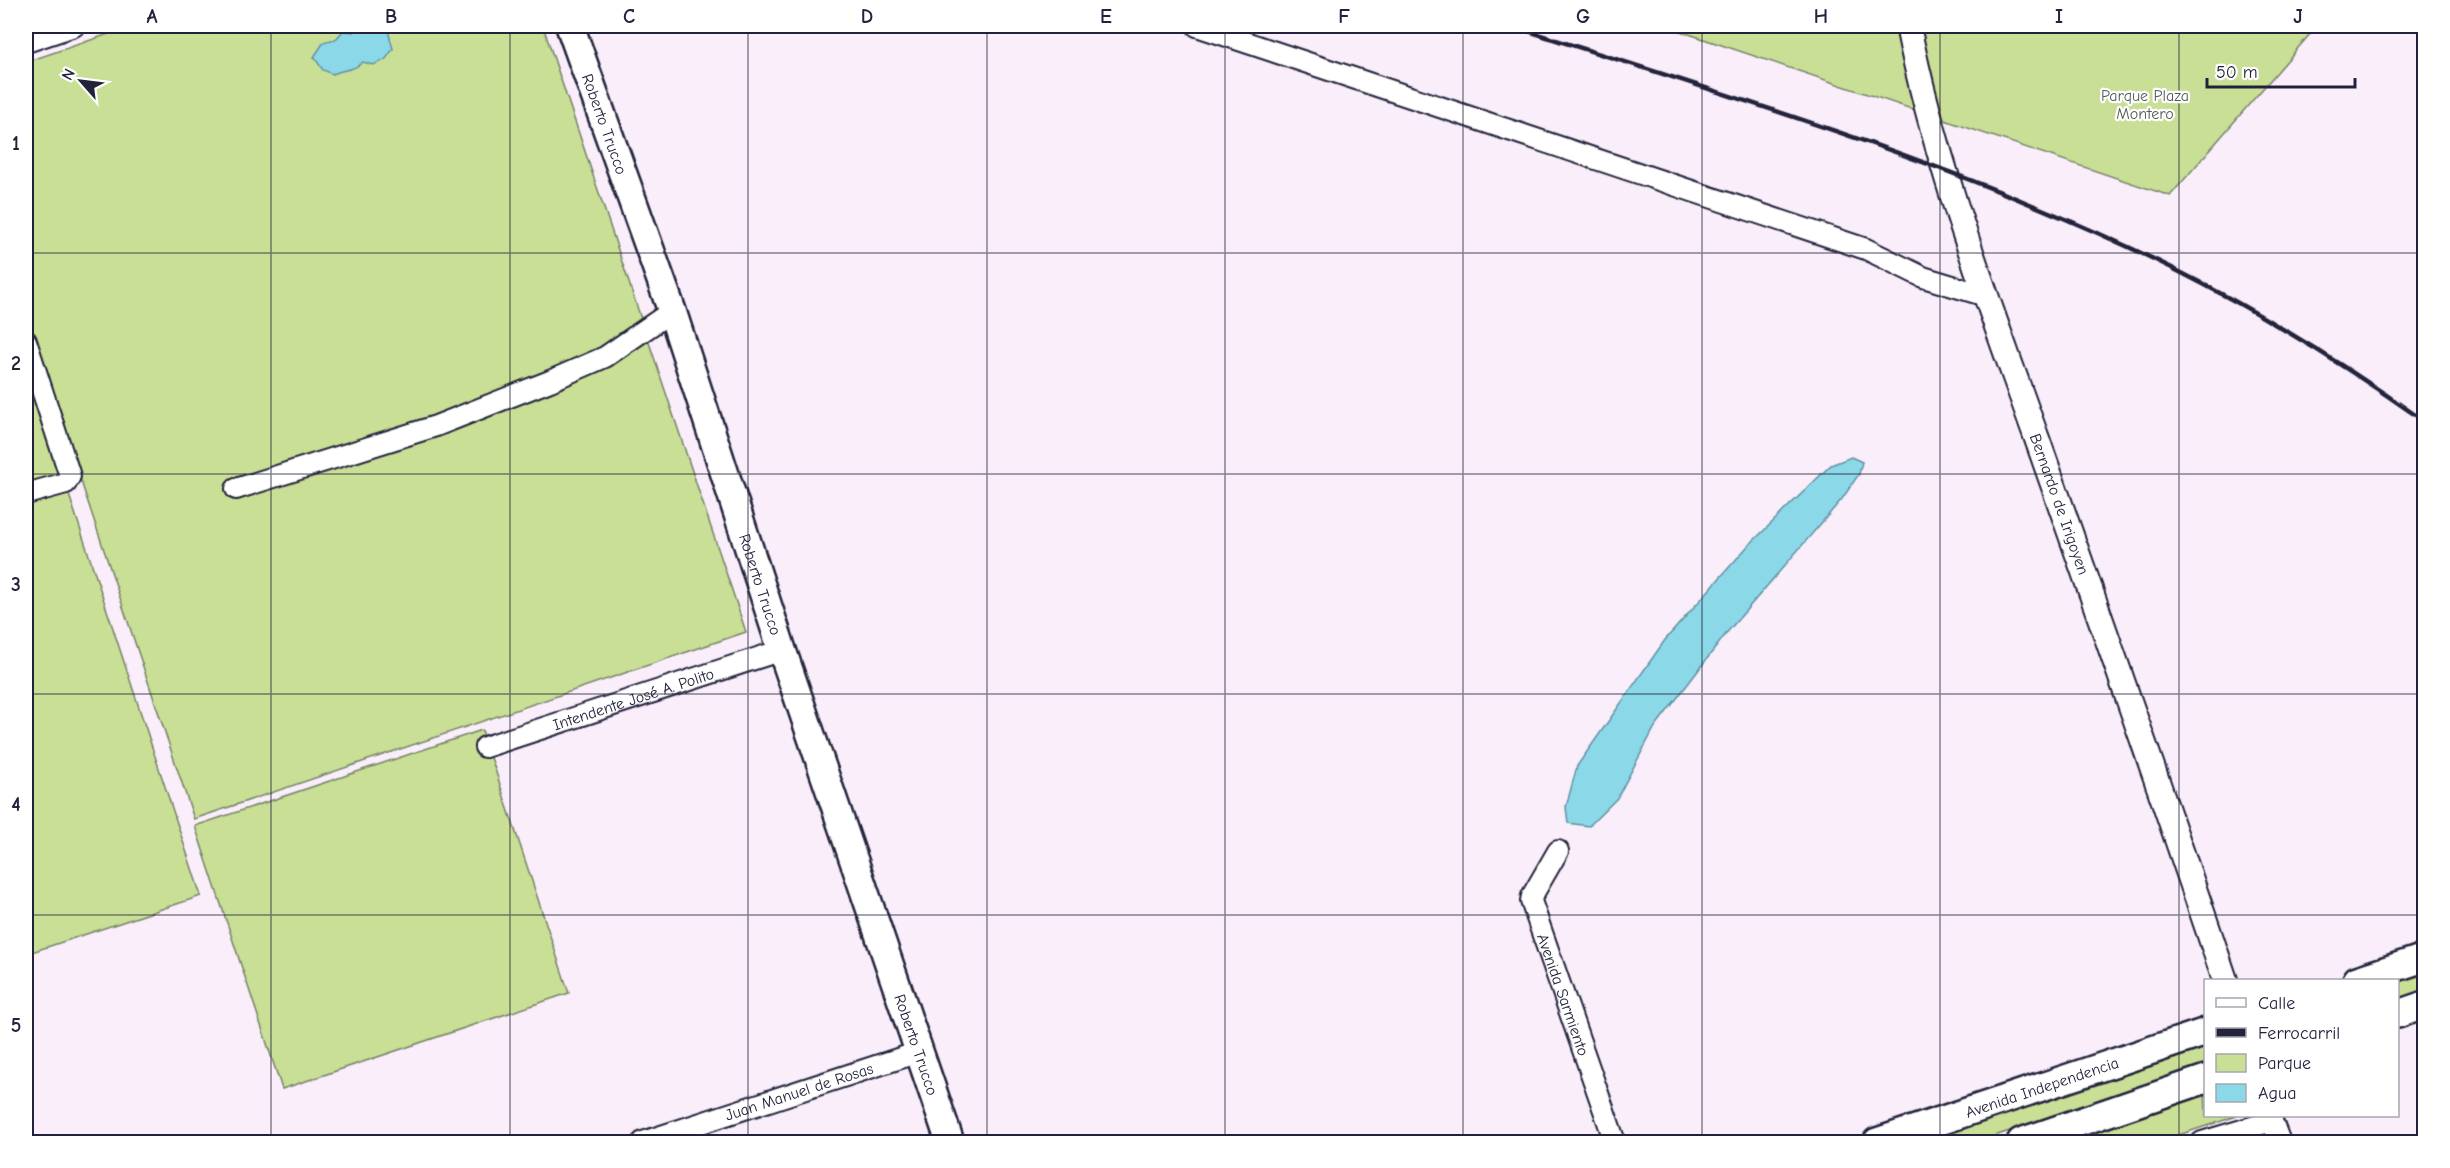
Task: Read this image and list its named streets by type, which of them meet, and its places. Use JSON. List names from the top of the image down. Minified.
{"streets":{"main road":["Roberto Trucco","Avenida Independencia"],"street":["Bernardo de Irigoyen","Intendente José A. Polito","Avenida Sarmiento","Juan Manuel de Rosas"]},"crossings":[["Roberto Trucco","Intendente José A. Polito"],["Roberto Trucco","Juan Manuel de Rosas"]],"parks":["Parque Plaza Montero"],"legend":["Calle","Ferrocarril","Parque","Agua"],"scale_bar":"50 m","north":"top left","grid":{"columns":["A","B","C","D","E","F","G","H","I","J"],"rows":["1","2","3","4","5"]}}
